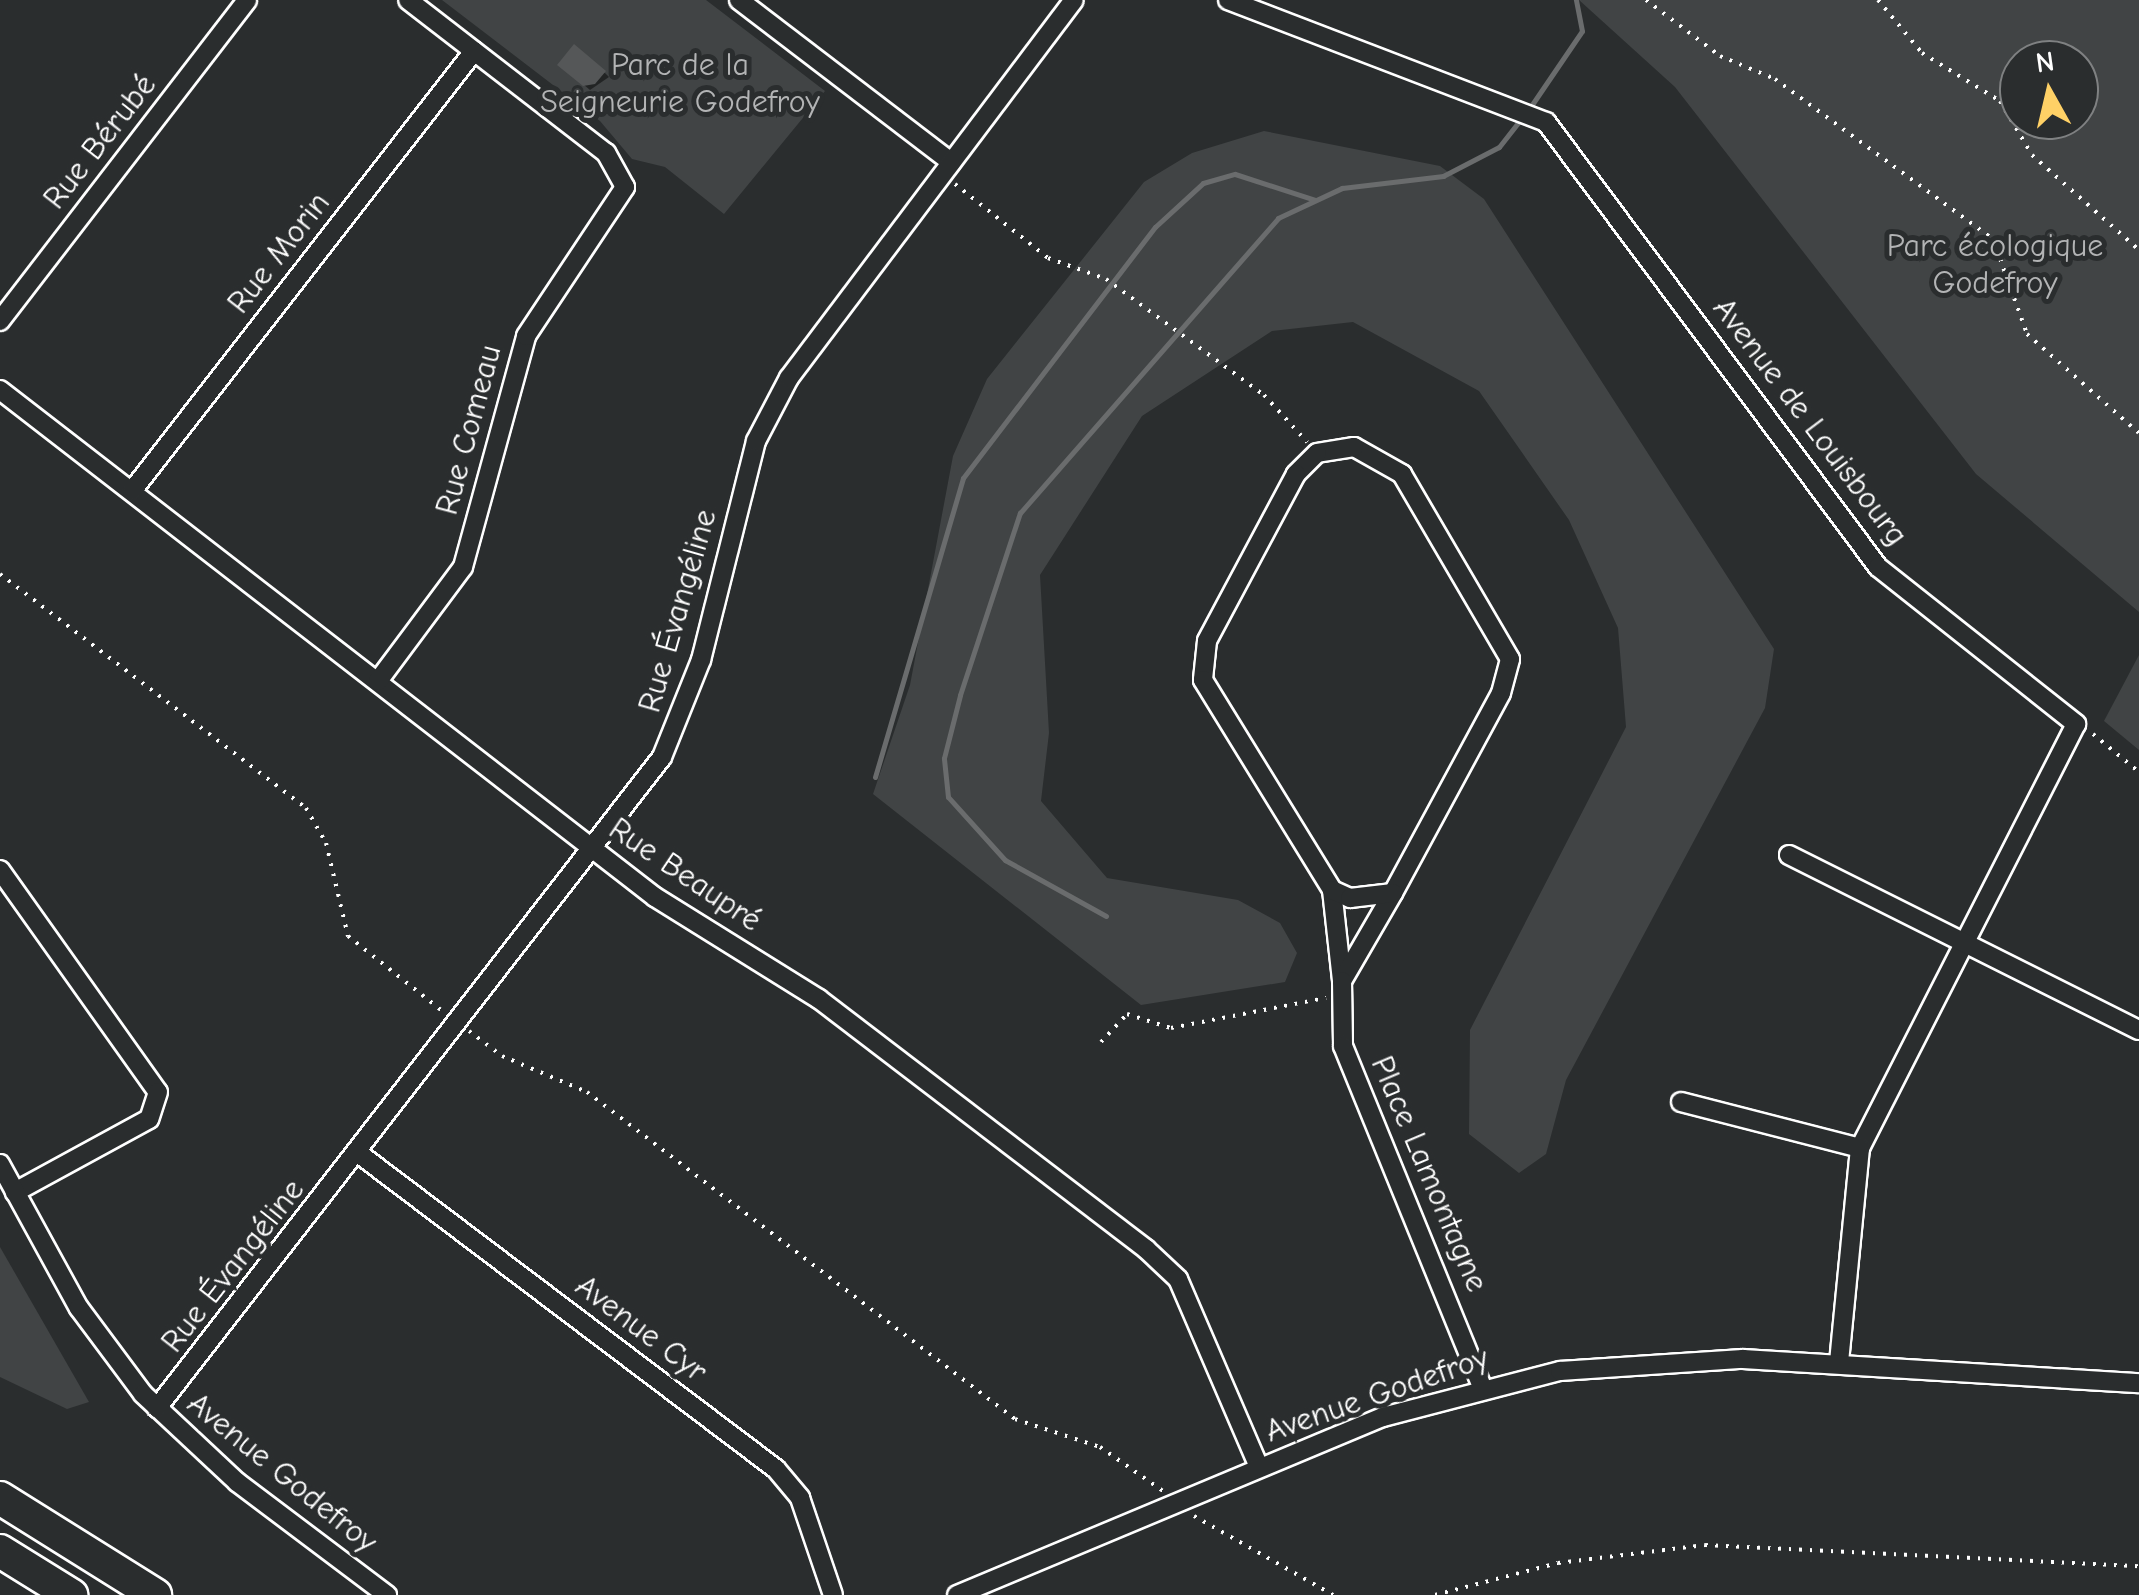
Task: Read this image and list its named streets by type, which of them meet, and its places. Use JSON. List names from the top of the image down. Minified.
{"streets":{"street":["Rue Bérubé","Rue Morin","Avenue de Louisbourg","Rue Comeau","Rue Évangéline","Rue Beaupré","Place Lamontagne","Avenue Cyr","Avenue Godefroy"]},"crossings":[["Rue Morin","Rue Comeau"],["Rue Morin","Rue Beaupré"],["Avenue de Louisbourg","Avenue Godefroy"],["Rue Comeau","Rue Beaupré"],["Rue Évangéline","Rue Beaupré"],["Rue Évangéline","Avenue Cyr"],["Rue Évangéline","Avenue Godefroy"],["Rue Beaupré","Avenue Godefroy"],["Place Lamontagne","Avenue Godefroy"]],"parks":["Parc de la Seigneurie Godefroy","Parc écologique Godefroy"],"north":"top"}
